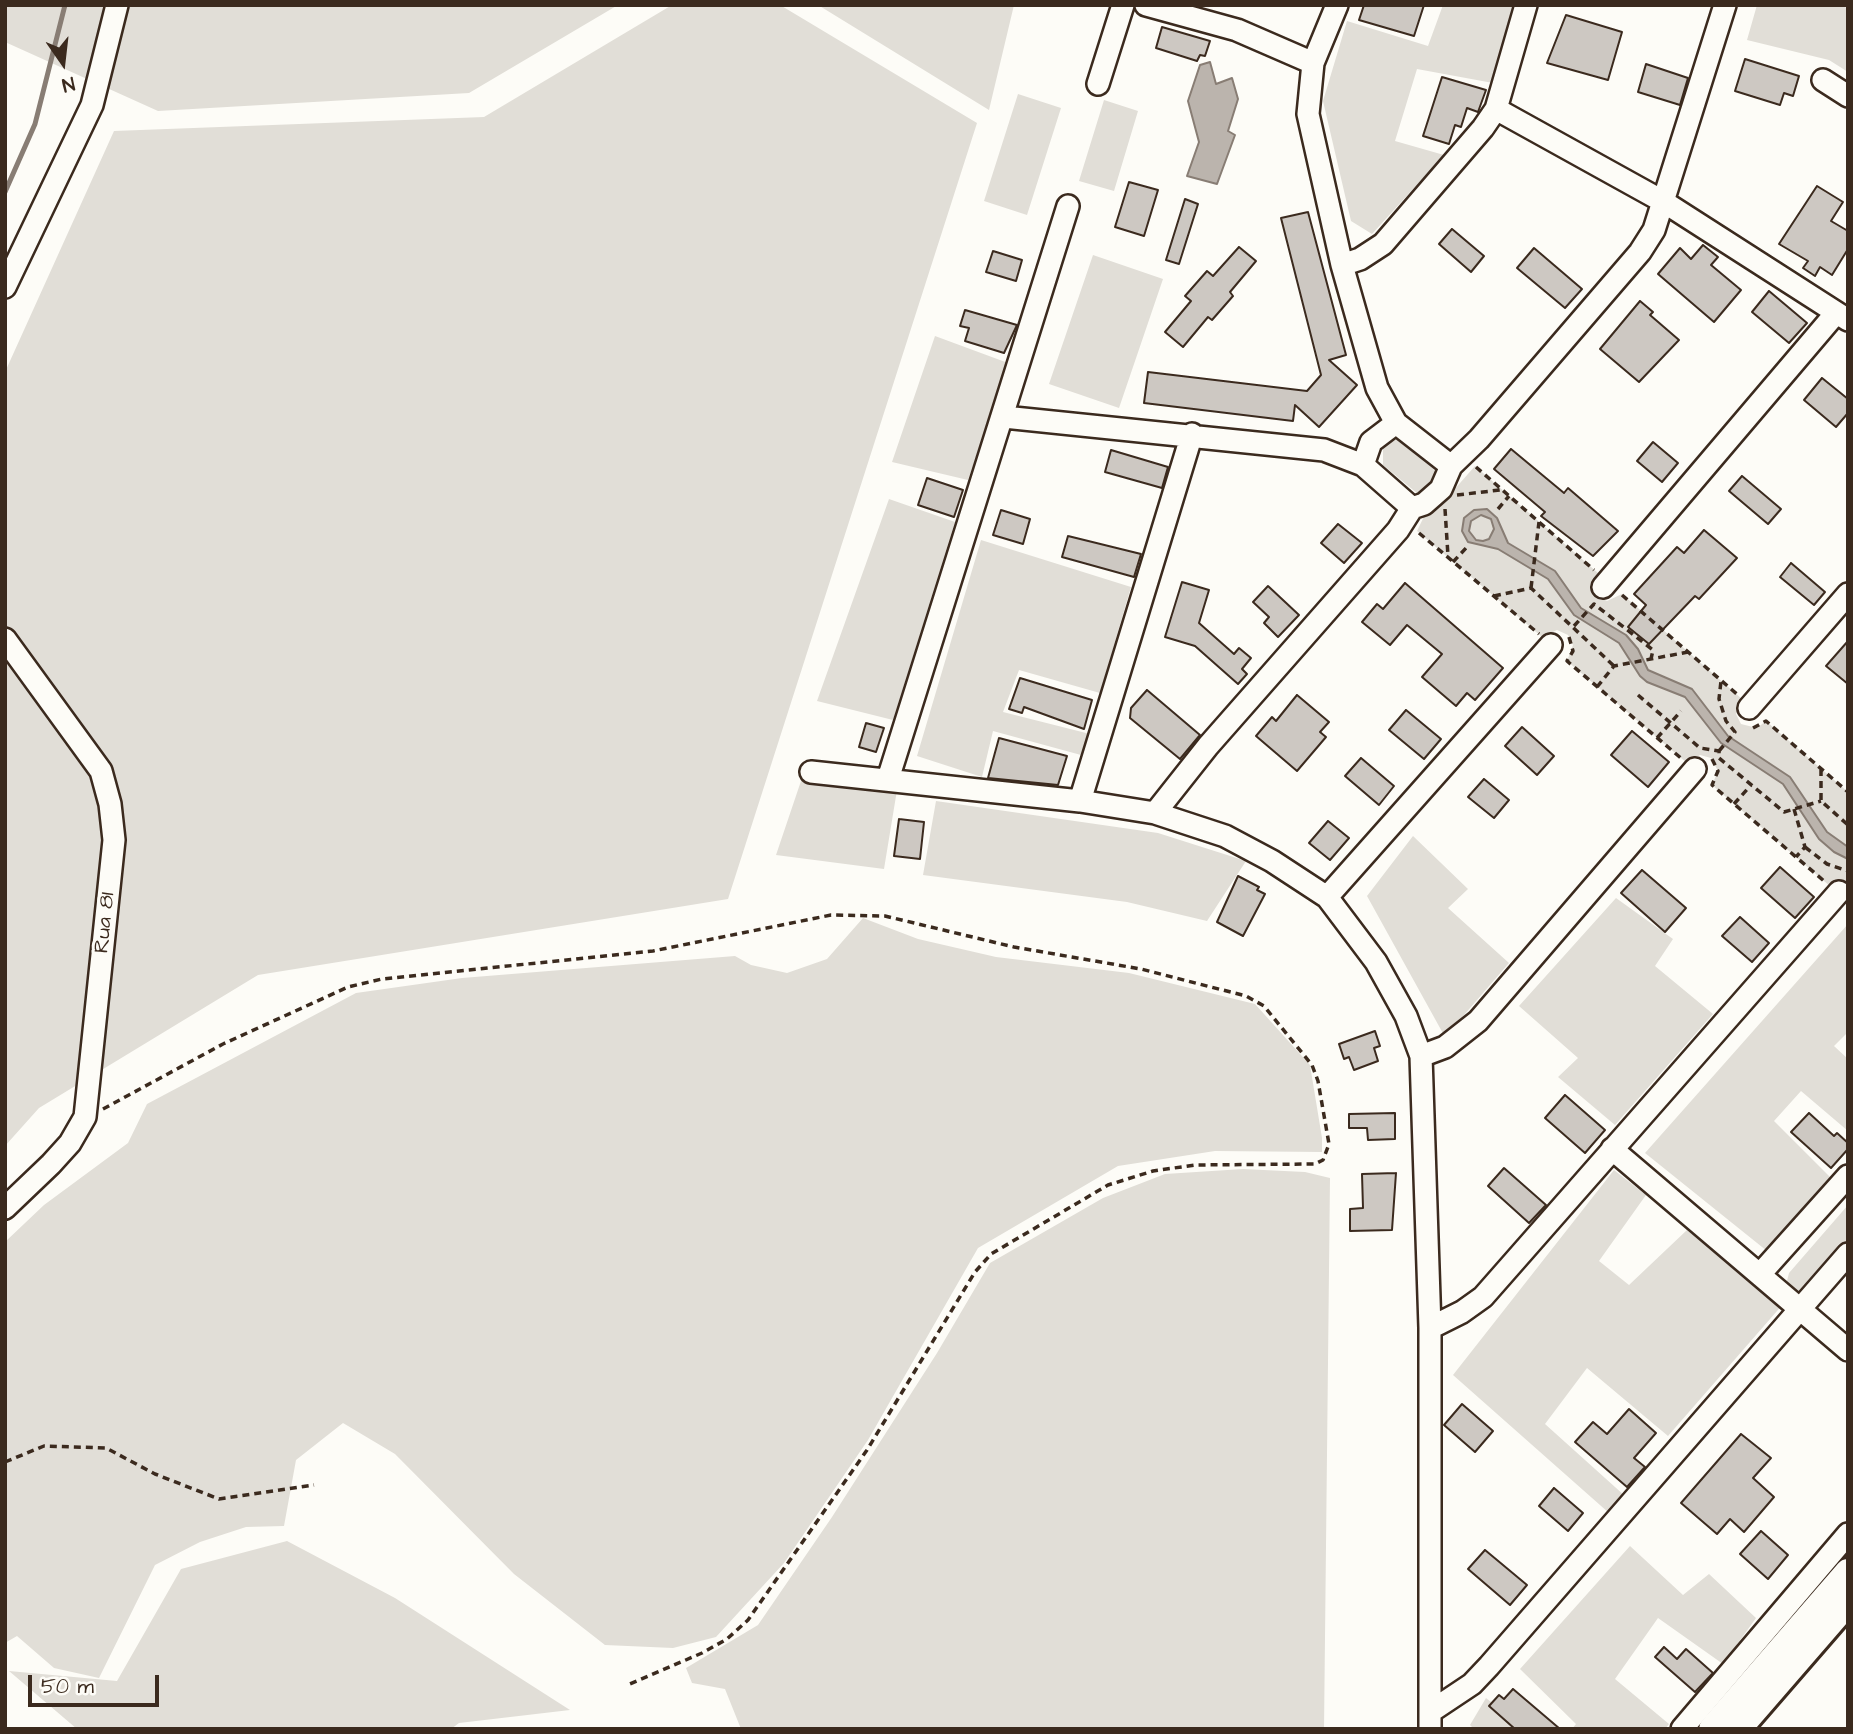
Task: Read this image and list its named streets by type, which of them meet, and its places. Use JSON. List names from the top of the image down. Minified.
{"streets":{"street":["Rua 81"]},"scale_bar":"50 m","north":"bottom"}
